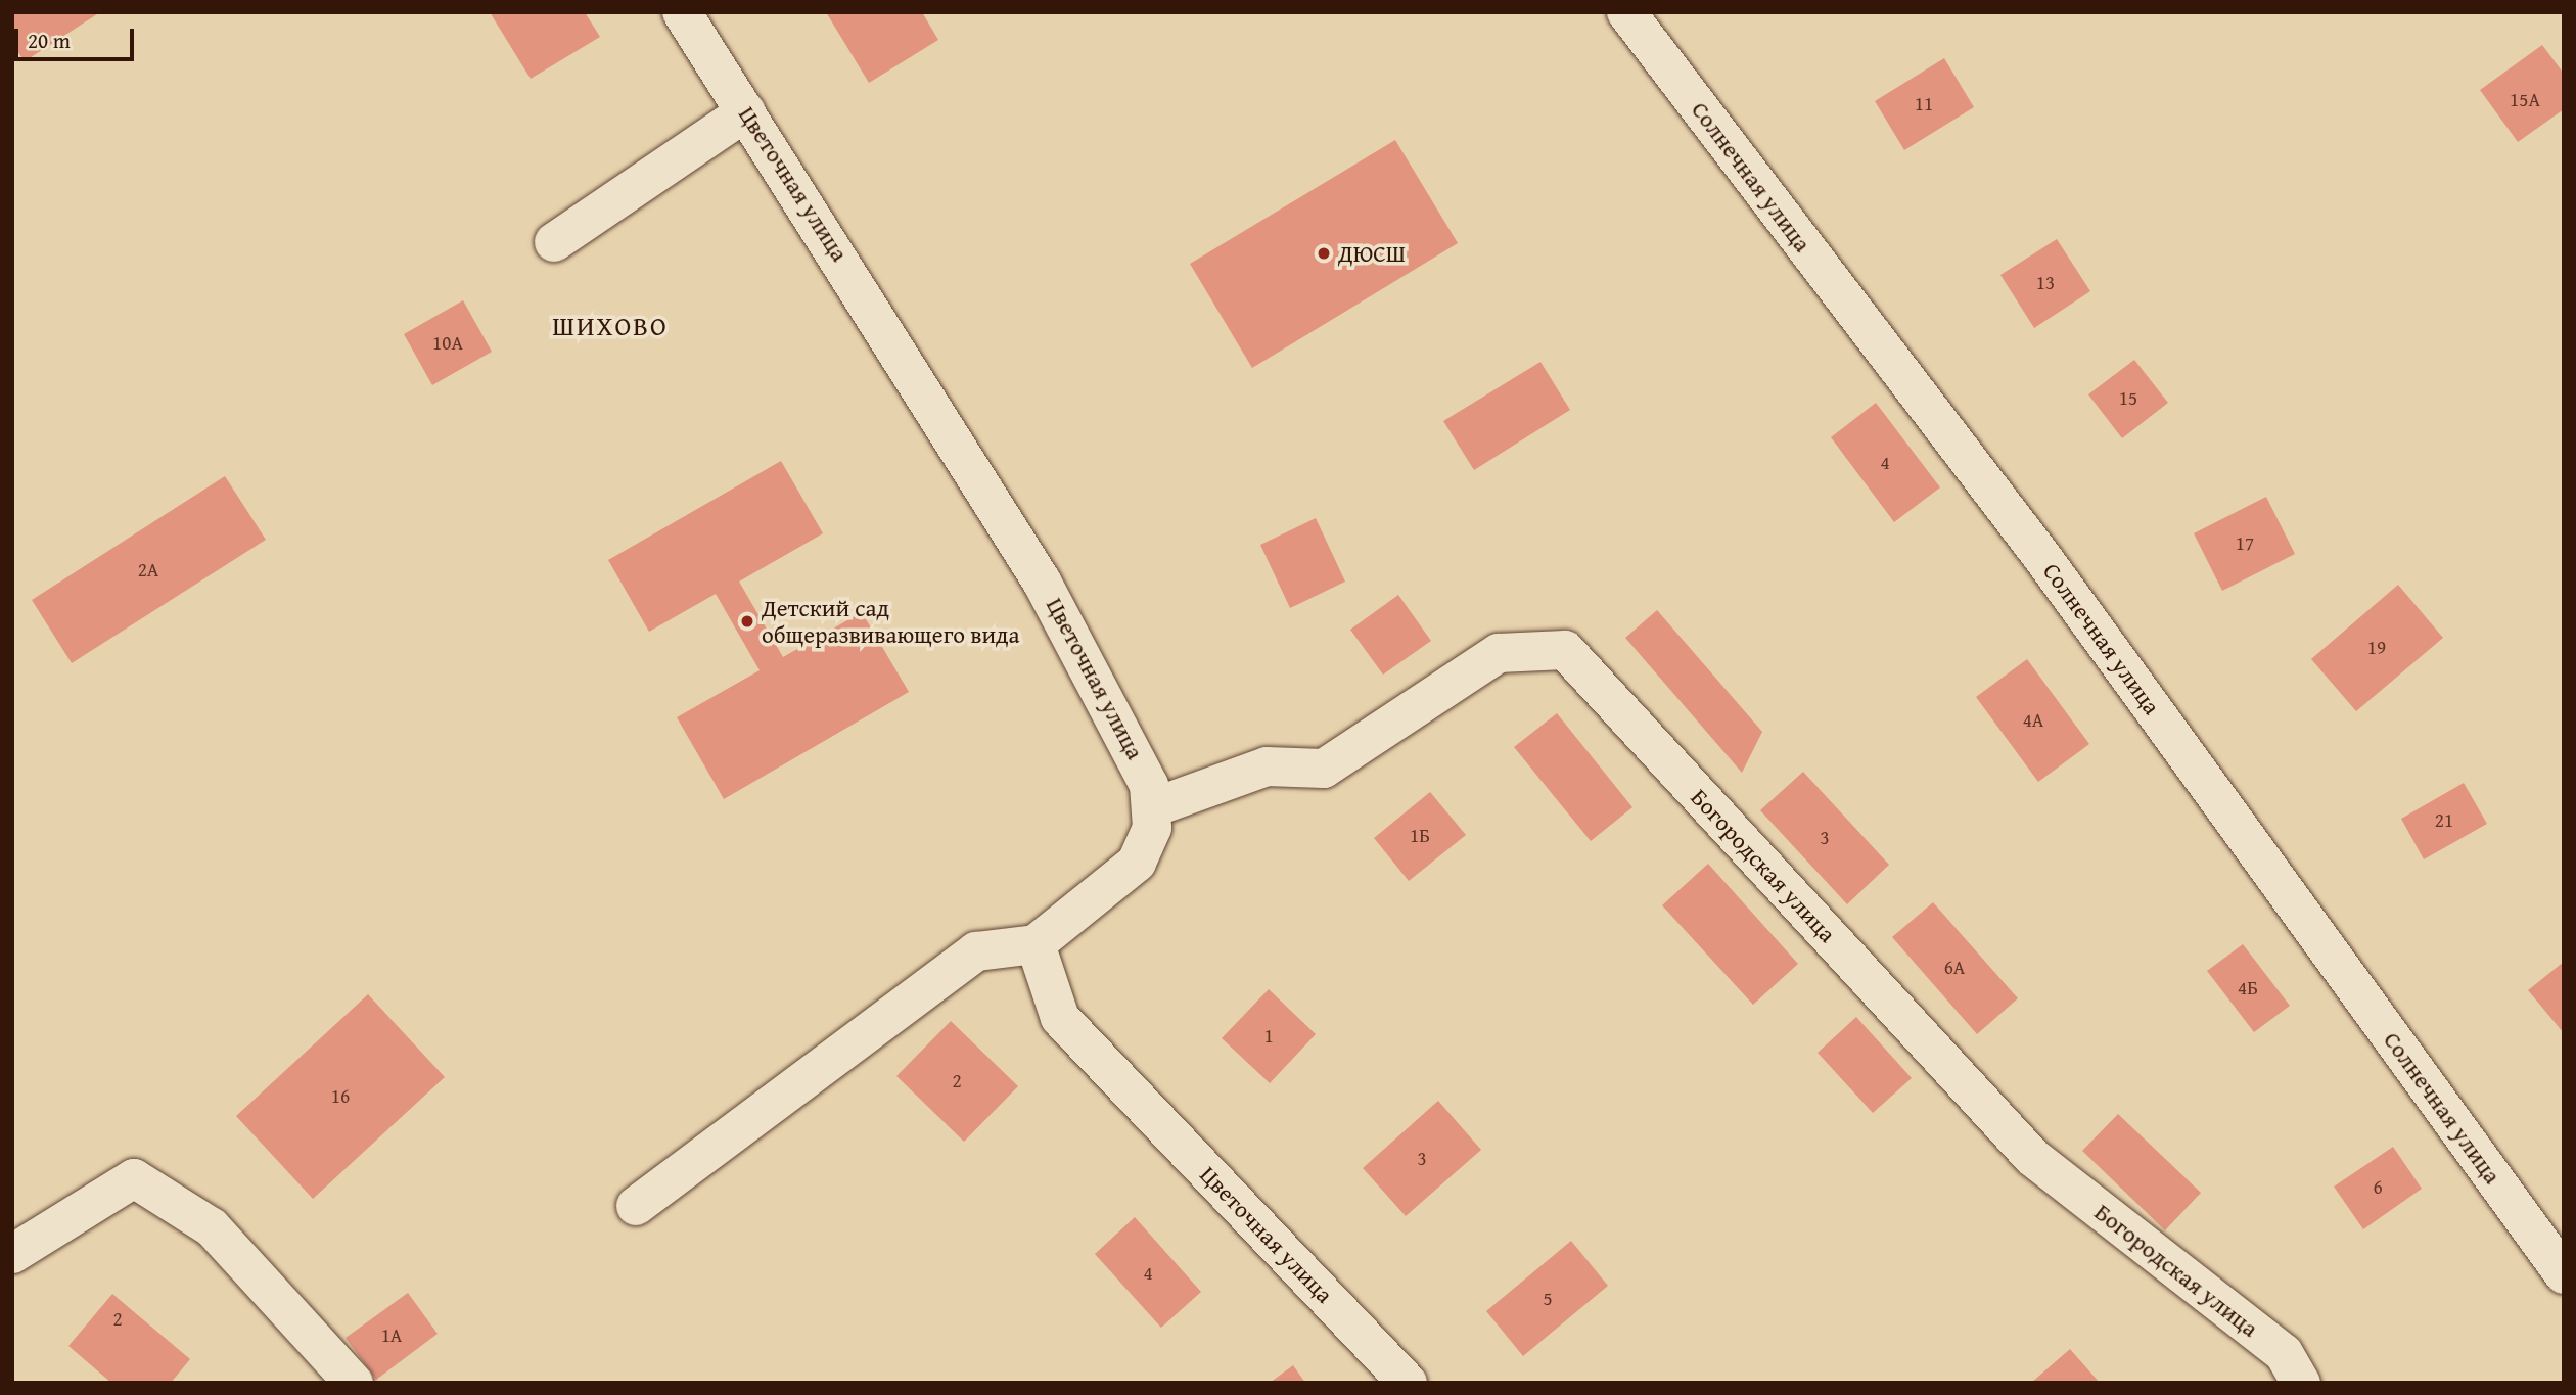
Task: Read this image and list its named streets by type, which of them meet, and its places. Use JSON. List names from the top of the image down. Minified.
{"streets":{"street":["Солнечная улица","Цветочная улица","Богородская улица"]},"crossings":[["Цветочная улица","Богородская улица"]],"districts":["ШИХОВО"],"places":["ДЮСШ","Детский сад общеразвивающего вида"],"house_numbers":["15А","11","13","10А","15","4","17","2А","19","4А","21","1Б","3","6А","4Б","1","2","16","3","6","4","5","2","1А"],"scale_bar":"20 m"}
